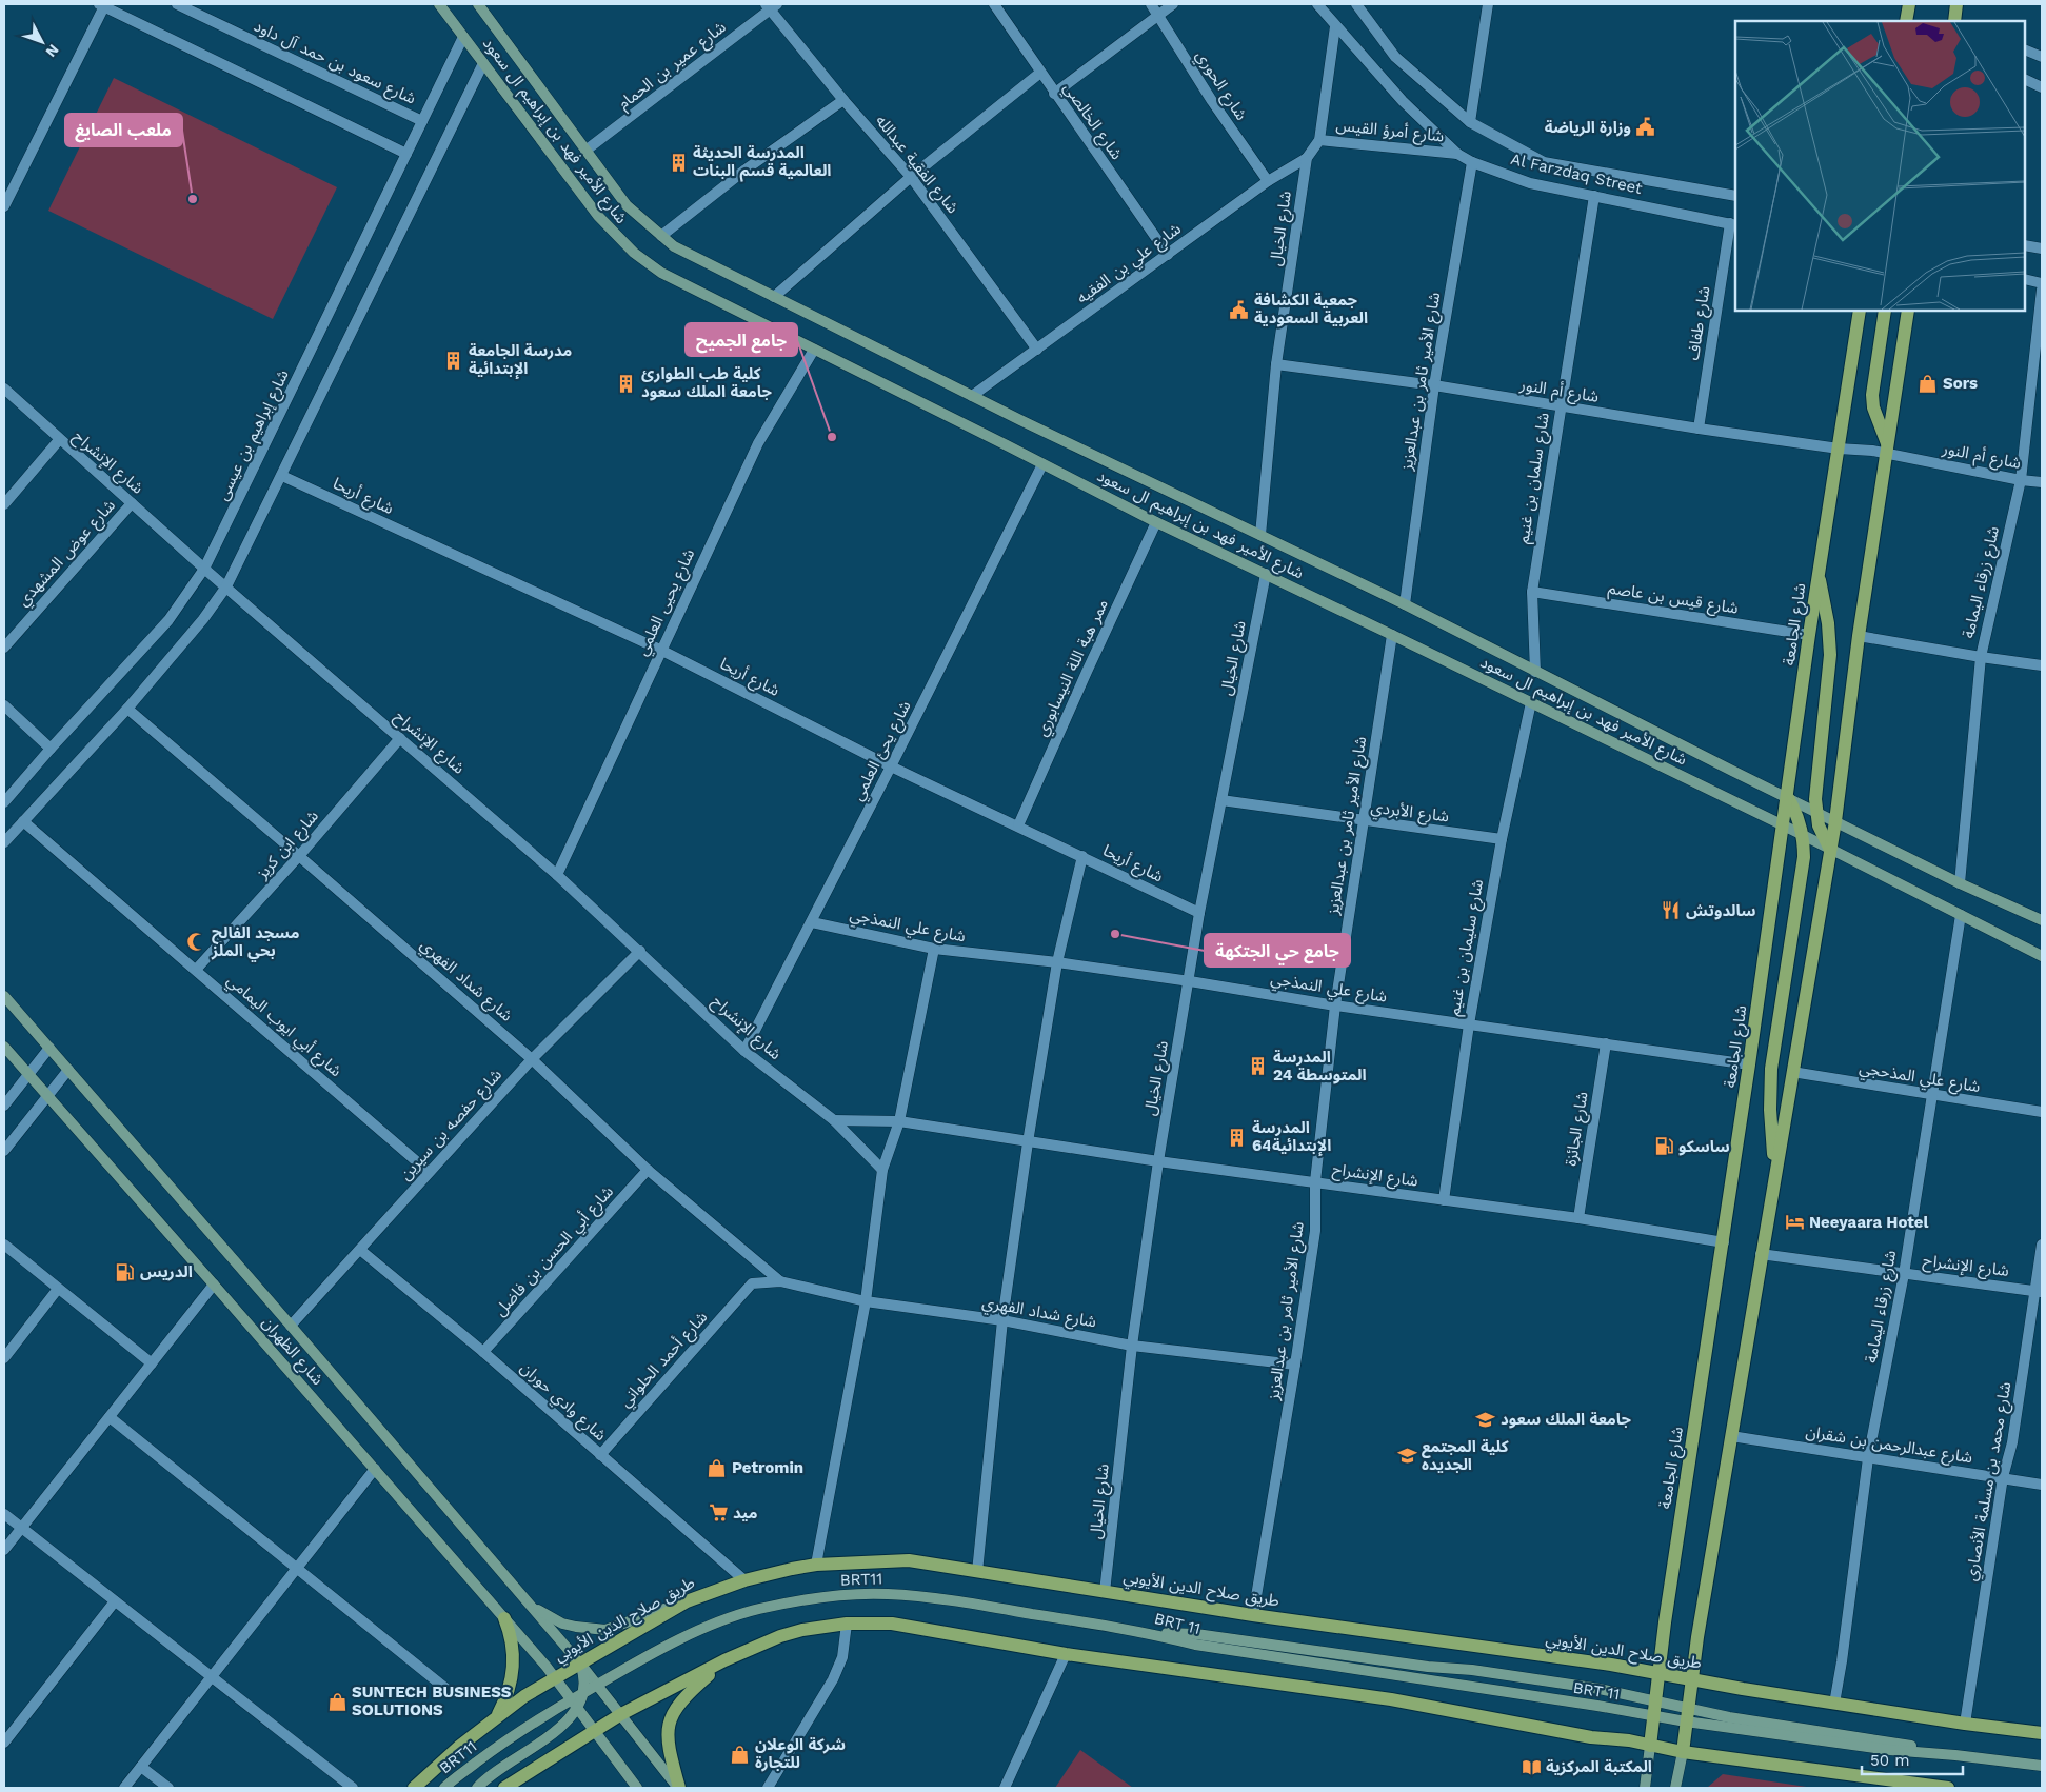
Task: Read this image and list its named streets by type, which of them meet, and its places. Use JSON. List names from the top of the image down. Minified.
{"streets":{"main road":["شارع الأمير فهد بن إبراهيم ال سعود","شارع الجامعة","شارع الظهران","BRT11","طريق صلاح الدين الأيوبي","BRT 11"],"street":["شارع سعود بن حمد آل داود","شارع عمير بن الحمام","شارع الحوري","شارع الخالصي","شارع أمرؤ القيس","شارع الفقية عبدالله","Al Farzdaq Street","شارع الخيال","شارع علي بن الفقيه","شارع طفاف","شارع الأمير ثامر بن عبدالعزيز","شارع أم النور","شارع إبراهيم بن عيسى","شارع الإنشراح","شارع سلمان بن غنيم","شارع أريحا","شارع عوض المشهدي","شارع زرقاء اليمامة","شارع قيس بن عاصم","شارع يحيى العلمي","ممر هبة اللة النيسابوري","شارع يحئ العلمي","شارع الأبردي","شارع ابن كريز","شارع علي النمذجي","شارع سليمان بن غنيم","شارع شداد الفهري","شارع أبي ايوب اليمامي","شارع علي المذحجي","شارع حفصه بن سيرين","شارع الجائزة","شارع أبي الحسن بن فاضل","شارع أحمد الحلواني","شارع وادي حوران","شارع عبدالرحمن بن شقران","شارع محمد بن مسلمة الأنصاري"]},"crossings":[["شارع سعود بن حمد آل داود","شارع إبراهيم بن عيسى"],["شارع عمير بن الحمام","شارع الأمير فهد بن إبراهيم ال سعود"],["شارع عمير بن الحمام","شارع الفقية عبدالله"],["شارع الحوري","شارع علي بن الفقيه"],["شارع الخالصي","شارع علي بن الفقيه"],["شارع الأمير فهد بن إبراهيم ال سعود","شارع الخيال"],["شارع الأمير فهد بن إبراهيم ال سعود","شارع علي بن الفقيه"],["شارع الأمير فهد بن إبراهيم ال سعود","شارع الأمير ثامر بن عبدالعزيز"],["شارع الأمير فهد بن إبراهيم ال سعود","شارع إبراهيم بن عيسى"],["شارع الأمير فهد بن إبراهيم ال سعود","شارع سلمان بن غنيم"],["شارع الأمير فهد بن إبراهيم ال سعود","شارع زرقاء اليمامة"],["شارع الأمير فهد بن إبراهيم ال سعود","شارع يحيى العلمي"],["شارع الأمير فهد بن إبراهيم ال سعود","شارع الجامعة"],["شارع الأمير فهد بن إبراهيم ال سعود","ممر هبة اللة النيسابوري"],["شارع الأمير فهد بن إبراهيم ال سعود","شارع يحئ العلمي"],["شارع الأمير فهد بن إبراهيم ال سعود","شارع سليمان بن غنيم"],["شارع أمرؤ القيس","Al Farzdaq Street"],["شارع أمرؤ القيس","شارع الخيال"],["شارع الفقية عبدالله","شارع علي بن الفقيه"],["Al Farzdaq Street","شارع الخيال"],["Al Farzdaq Street","شارع طفاف"],["Al Farzdaq Street","شارع الأمير ثامر بن عبدالعزيز"],["Al Farzdaq Street","شارع سلمان بن غنيم"],["شارع الخيال","شارع علي بن الفقيه"],["شارع الخيال","شارع أم النور"],["شارع الخيال","شارع الإنشراح"],["شارع الخيال","شارع أريحا"],["شارع الخيال","شارع الأبردي"],["شارع الخيال","شارع علي النمذجي"],["شارع الخيال","شارع شداد الفهري"],["شارع الخيال","طريق صلاح الدين الأيوبي"],["شارع طفاف","شارع أم النور"],["شارع الأمير ثامر بن عبدالعزيز","شارع أم النور"],["شارع الأمير ثامر بن عبدالعزيز","شارع الإنشراح"],["شارع الأمير ثامر بن عبدالعزيز","شارع الأبردي"],["شارع الأمير ثامر بن عبدالعزيز","شارع علي النمذجي"],["شارع الأمير ثامر بن عبدالعزيز","شارع شداد الفهري"],["شارع الأمير ثامر بن عبدالعزيز","طريق صلاح الدين الأيوبي"],["شارع أم النور","شارع سلمان بن غنيم"],["شارع أم النور","شارع زرقاء اليمامة"],["شارع أم النور","شارع الجامعة"],["شارع إبراهيم بن عيسى","شارع الإنشراح"],["شارع الإنشراح","شارع عوض المشهدي"],["شارع الإنشراح","شارع زرقاء اليمامة"],["شارع الإنشراح","شارع يحيى العلمي"],["شارع الإنشراح","شارع الجامعة"],["شارع الإنشراح","شارع يحئ العلمي"],["شارع الإنشراح","شارع ابن كريز"],["شارع الإنشراح","شارع سليمان بن غنيم"],["شارع الإنشراح","شارع حفصه بن سيرين"],["شارع الإنشراح","شارع الجائزة"],["شارع الإنشراح","شارع محمد بن مسلمة الأنصاري"],["شارع سلمان بن غنيم","شارع قيس بن عاصم"],["شارع أريحا","شارع يحيى العلمي"],["شارع أريحا","ممر هبة اللة النيسابوري"],["شارع أريحا","شارع يحئ العلمي"],["شارع زرقاء اليمامة","شارع علي المذحجي"],["شارع زرقاء اليمامة","شارع عبدالرحمن بن شقران"],["شارع زرقاء اليمامة","طريق صلاح الدين الأيوبي"],["شارع قيس بن عاصم","شارع الجامعة"],["شارع الجامعة","شارع علي النمذجي"],["شارع الجامعة","طريق صلاح الدين الأيوبي"],["شارع الجامعة","BRT 11"],["شارع يحئ العلمي","شارع علي النمذجي"],["شارع الأبردي","شارع سليمان بن غنيم"],["شارع ابن كريز","شارع شداد الفهري"],["شارع ابن كريز","شارع أبي ايوب اليمامي"],["شارع علي النمذجي","شارع سليمان بن غنيم"],["شارع علي النمذجي","شارع الجائزة"],["شارع شداد الفهري","شارع حفصه بن سيرين"],["شارع شداد الفهري","شارع أبي الحسن بن فاضل"],["شارع شداد الفهري","شارع أحمد الحلواني"],["شارع أبي ايوب اليمامي","شارع حفصه بن سيرين"],["شارع حفصه بن سيرين","شارع الظهران"],["شارع حفصه بن سيرين","شارع وادي حوران"],["شارع أبي الحسن بن فاضل","شارع وادي حوران"],["شارع الظهران","BRT11"],["شارع الظهران","طريق صلاح الدين الأيوبي"],["شارع أحمد الحلواني","شارع وادي حوران"],["شارع وادي حوران","طريق صلاح الدين الأيوبي"],["شارع عبدالرحمن بن شقران","شارع محمد بن مسلمة الأنصاري"],["شارع محمد بن مسلمة الأنصاري","طريق صلاح الدين الأيوبي"],["BRT11","BRT 11"]],"places":{"public building":["وزارة الرياضة","جمعية الكشافة العربية السعودية"],"building":["المدرسة الحديثة العالمية قسم البنات","مدرسة الجامعة الإبتدائية","كلية طب الطوارئ جامعة الملك سعود","المدرسة المتوسطة 24","المدرسة الإبتدائية64"],"other":["ملعب الصايغ","جامع الجميح","جامع حي الجتكهة"],"shop":["Sors","Petromin","SUNTECH BUSINESS SOLUTIONS","شركة الوعلان للتجارة"],"restaurant":["سالدوتش"],"mosque":["مسجد الفالح بحي الملز"],"fuel station":["ساسكو","الدريس"],"hotel":["Neeyaara Hotel"],"school or university":["جامعة الملك سعود","كلية المجتمع الجديده"],"supermarket":["ميد"],"library":["المكتبة المركزية"]},"scale_bar":"50 m","north":"bottom right"}
